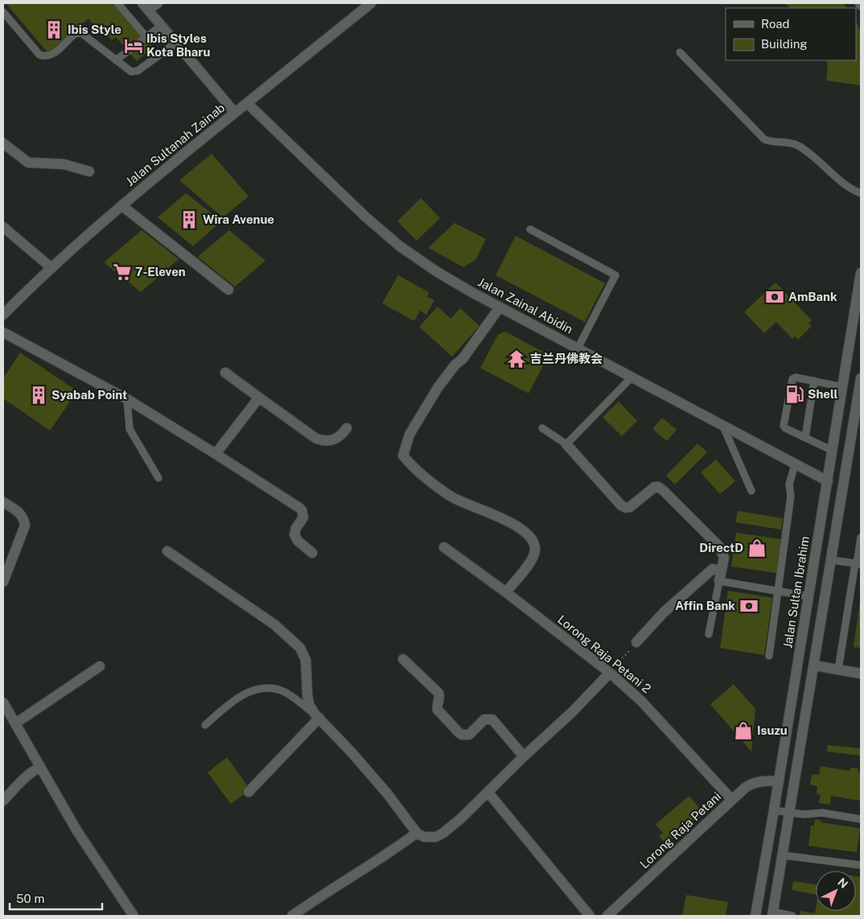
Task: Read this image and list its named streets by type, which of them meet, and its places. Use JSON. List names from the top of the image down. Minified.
{"streets":{"street":["Jalan Sultanah Zainab","Jalan Zainal Abidin","Jalan Sultan Ibrahim","Lorong Raja Petani 2","Lorong Raja Petani"]},"crossings":[["Jalan Sultanah Zainab","Jalan Zainal Abidin"],["Jalan Zainal Abidin","Jalan Sultan Ibrahim"],["Jalan Sultan Ibrahim","Lorong Raja Petani"],["Lorong Raja Petani 2","Lorong Raja Petani"]],"places":{"building":["Ibis Style","Wira Avenue","Syabab Point"],"hotel":["Ibis Styles Kota Bharu"],"supermarket":["7-Eleven"],"bank":["AmBank","Affin Bank"],"temple":["吉兰丹佛教会"],"fuel station":["Shell"],"shop":["DirectD","Isuzu"]},"legend":["Road","Building"],"scale_bar":"50 m","north":"top right"}
